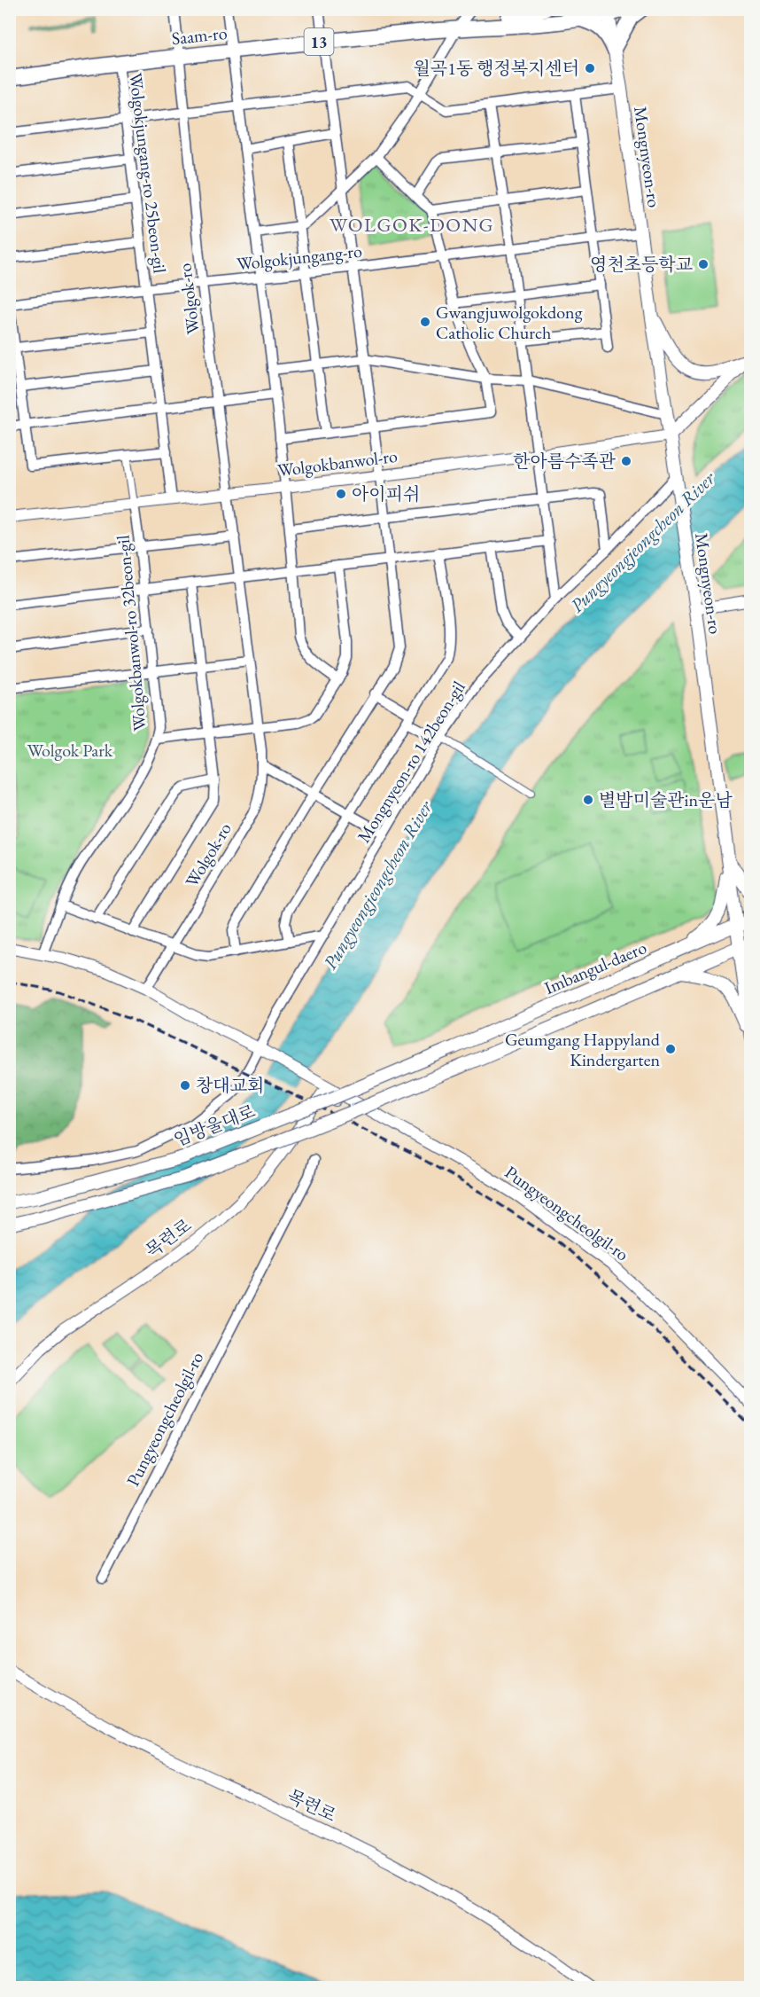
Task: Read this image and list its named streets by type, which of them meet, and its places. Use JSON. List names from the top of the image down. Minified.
{"streets":{"main road":["Saam-ro","13","Mongnyeon-ro","Imbangul-daero","임방울대로"],"street":["Wolgokjungang-ro 25beon-gil","Wolgokjungang-ro","Wolgok-ro","Wolgokbanwol-ro","Wolgokbanwol-ro 32beon-gil","Mongnyeon-ro 142beon-gil","Pungyeongcheolgil-ro","목련로"]},"crossings":[["Saam-ro","Mongnyeon-ro"],["Saam-ro","Wolgokjungang-ro 25beon-gil"],["Saam-ro","Wolgok-ro"],["Mongnyeon-ro","Wolgokjungang-ro"],["Mongnyeon-ro","Wolgokbanwol-ro"],["Mongnyeon-ro","Mongnyeon-ro 142beon-gil"],["Mongnyeon-ro","Imbangul-daero"],["Wolgokjungang-ro 25beon-gil","Wolgokjungang-ro"],["Wolgokjungang-ro 25beon-gil","Wolgokbanwol-ro"],["Wolgokjungang-ro","Wolgok-ro"],["Wolgok-ro","Wolgokbanwol-ro"],["Wolgokbanwol-ro","Wolgokbanwol-ro 32beon-gil"],["Mongnyeon-ro 142beon-gil","Pungyeongcheolgil-ro"],["Imbangul-daero","임방울대로"],["Pungyeongcheolgil-ro","목련로"]],"districts":["WOLGOK-DONG"],"water":["Pungyeongjeongcheon River"],"parks":["Wolgok Park"],"places":["월곡1동 행정복지센터","영천초등학교","Gwangjuwolgokdong Catholic Church","한아름수족관","아이피쉬","별밤미술관in운남","Geumgang Happyland Kindergarten","창대교회"]}
